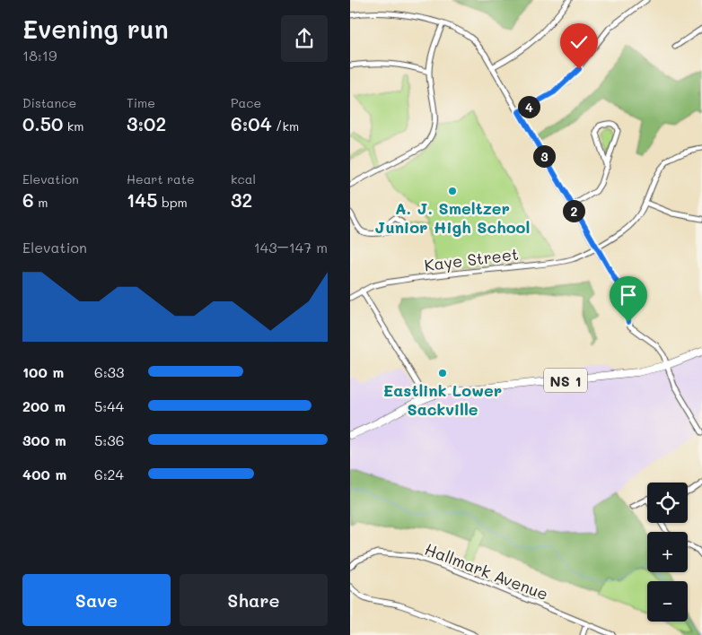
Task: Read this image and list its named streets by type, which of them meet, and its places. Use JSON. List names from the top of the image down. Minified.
{"streets":{"main road":["NS 1"],"street":["Kaye Street","Hallmark Avenue"]},"places":["A. J. Smeltzer Junior High School","Eastlink Lower Sackville"],"page":{"heading":["Evening run","18:19"],"stats":[["Distance","0.50 km"],["Time","3:02"],["Pace","6:04 /km"],["Elevation","6 m"],["Heart rate","145 bpm"],["kcal","32"]],"pins":["4","3","2"],"chart":["Elevation","143–147 m"],"list":[{"name":"100 m","note":"6:33"},{"name":"200 m","note":"5:44"},{"name":"300 m","note":"5:36"},{"name":"400 m","note":"6:24"}],"map_buttons":["+","−"],"buttons":["Save","Share"]}}
